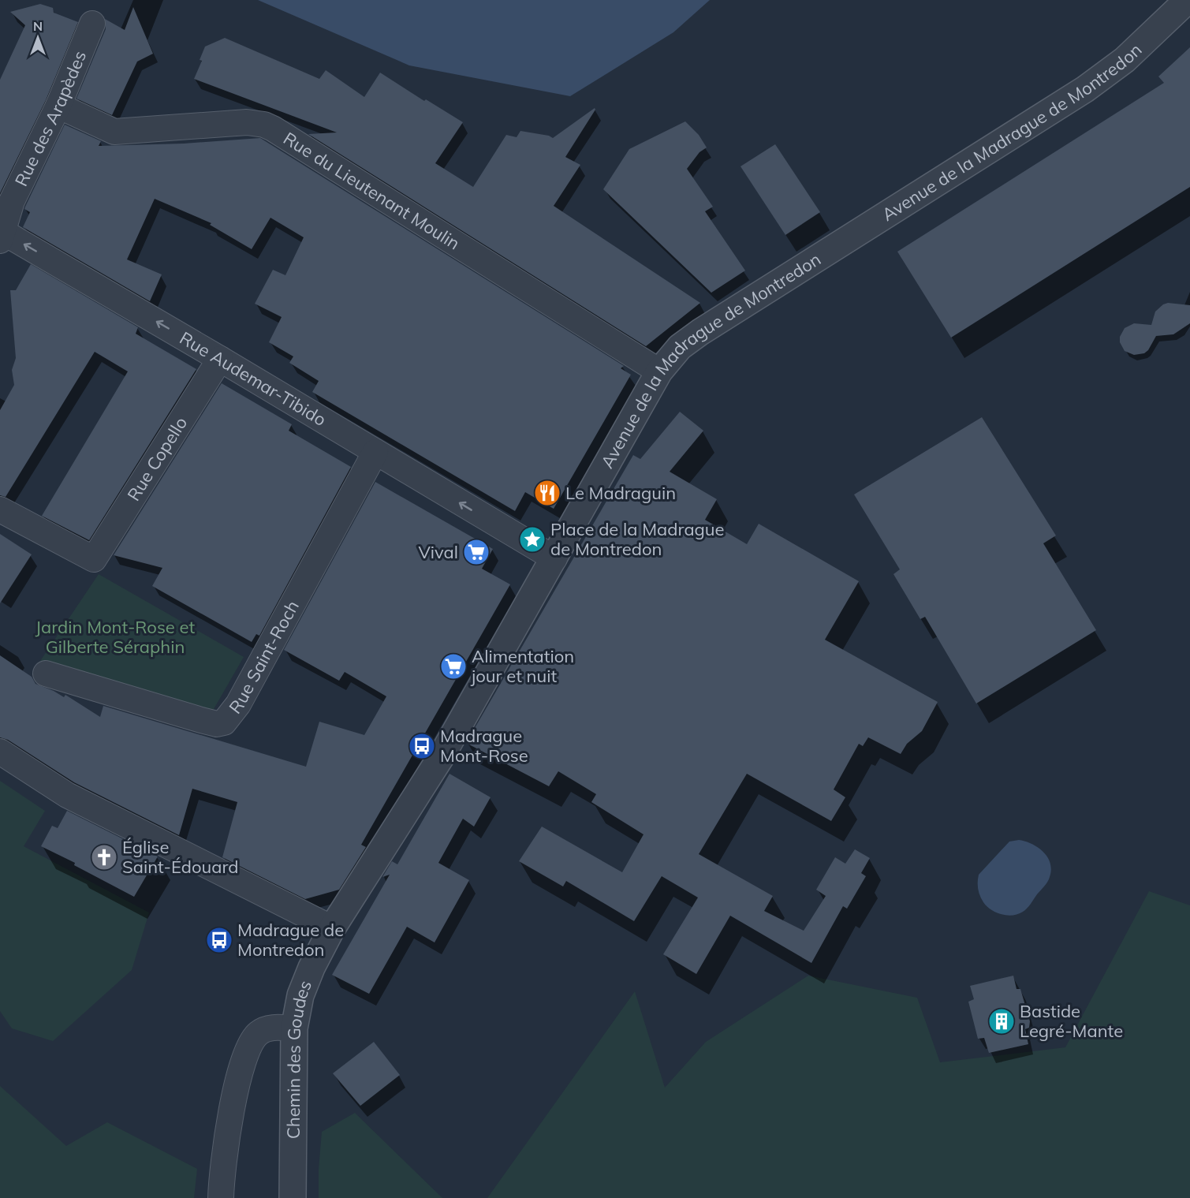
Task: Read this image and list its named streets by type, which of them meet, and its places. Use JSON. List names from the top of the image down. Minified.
{"streets":{"street":["Rue des Arapèdes","Avenue de la Madrague de Montredon","Rue du Lieutenant Moulin","Rue Audemar-Tibido","Rue Copello","Rue Saint-Roch","Chemin des Goudes"]},"crossings":[["Rue des Arapèdes","Rue du Lieutenant Moulin"],["Rue des Arapèdes","Rue Audemar-Tibido"],["Avenue de la Madrague de Montredon","Rue du Lieutenant Moulin"],["Avenue de la Madrague de Montredon","Rue Audemar-Tibido"],["Avenue de la Madrague de Montredon","Chemin des Goudes"],["Rue Audemar-Tibido","Rue Copello"],["Rue Audemar-Tibido","Rue Saint-Roch"]],"one_way":["Rue Audemar-Tibido"],"parks":["Jardin Mont-Rose et Gilberte Séraphin"],"places":{"restaurant":["Le Madraguin"],"place":["Place de la Madrague de Montredon"],"supermarket":["Vival","Alimentation jour et nuit"],"bus stop":["Madrague Mont-Rose","Madrague de Montredon"],"church":["Église Saint-Édouard"],"building":["Bastide Legré-Mante"]},"north":"top"}
